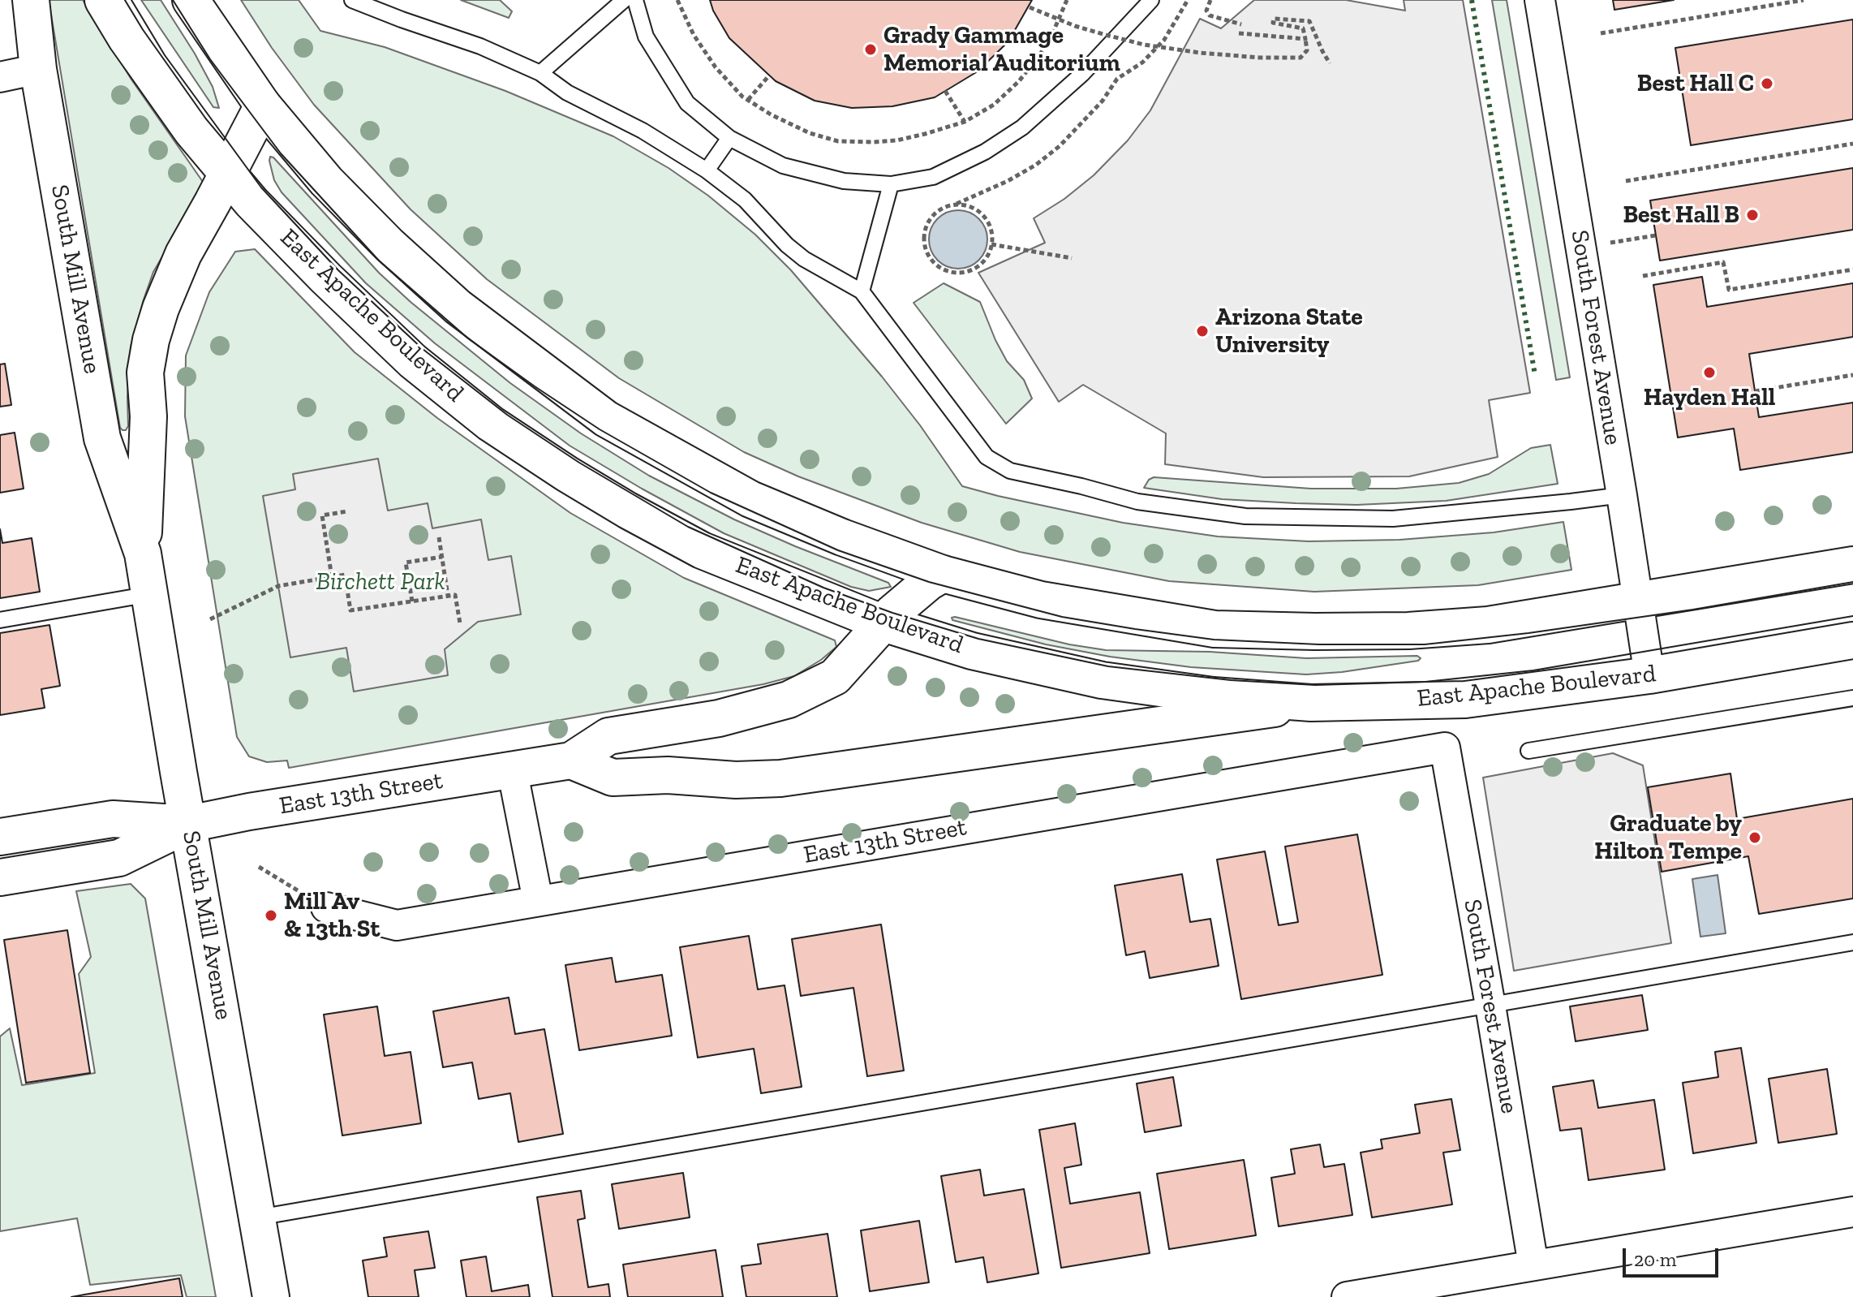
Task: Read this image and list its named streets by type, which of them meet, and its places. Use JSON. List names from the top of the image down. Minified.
{"streets":{"main road":["South Mill Avenue","East Apache Boulevard","East 13th Street"],"street":["South Forest Avenue"]},"crossings":[["South Mill Avenue","East Apache Boulevard"],["South Mill Avenue","East 13th Street"],["East Apache Boulevard","South Forest Avenue"],["East Apache Boulevard","East 13th Street"],["South Forest Avenue","East 13th Street"]],"parks":["Birchett Park"],"places":["Grady Gammage Memorial Auditorium","Best Hall C","Best Hall B","Arizona State University","Hayden Hall","Graduate by Hilton Tempe","Mill Av & 13th St"],"scale_bar":"20 m"}
